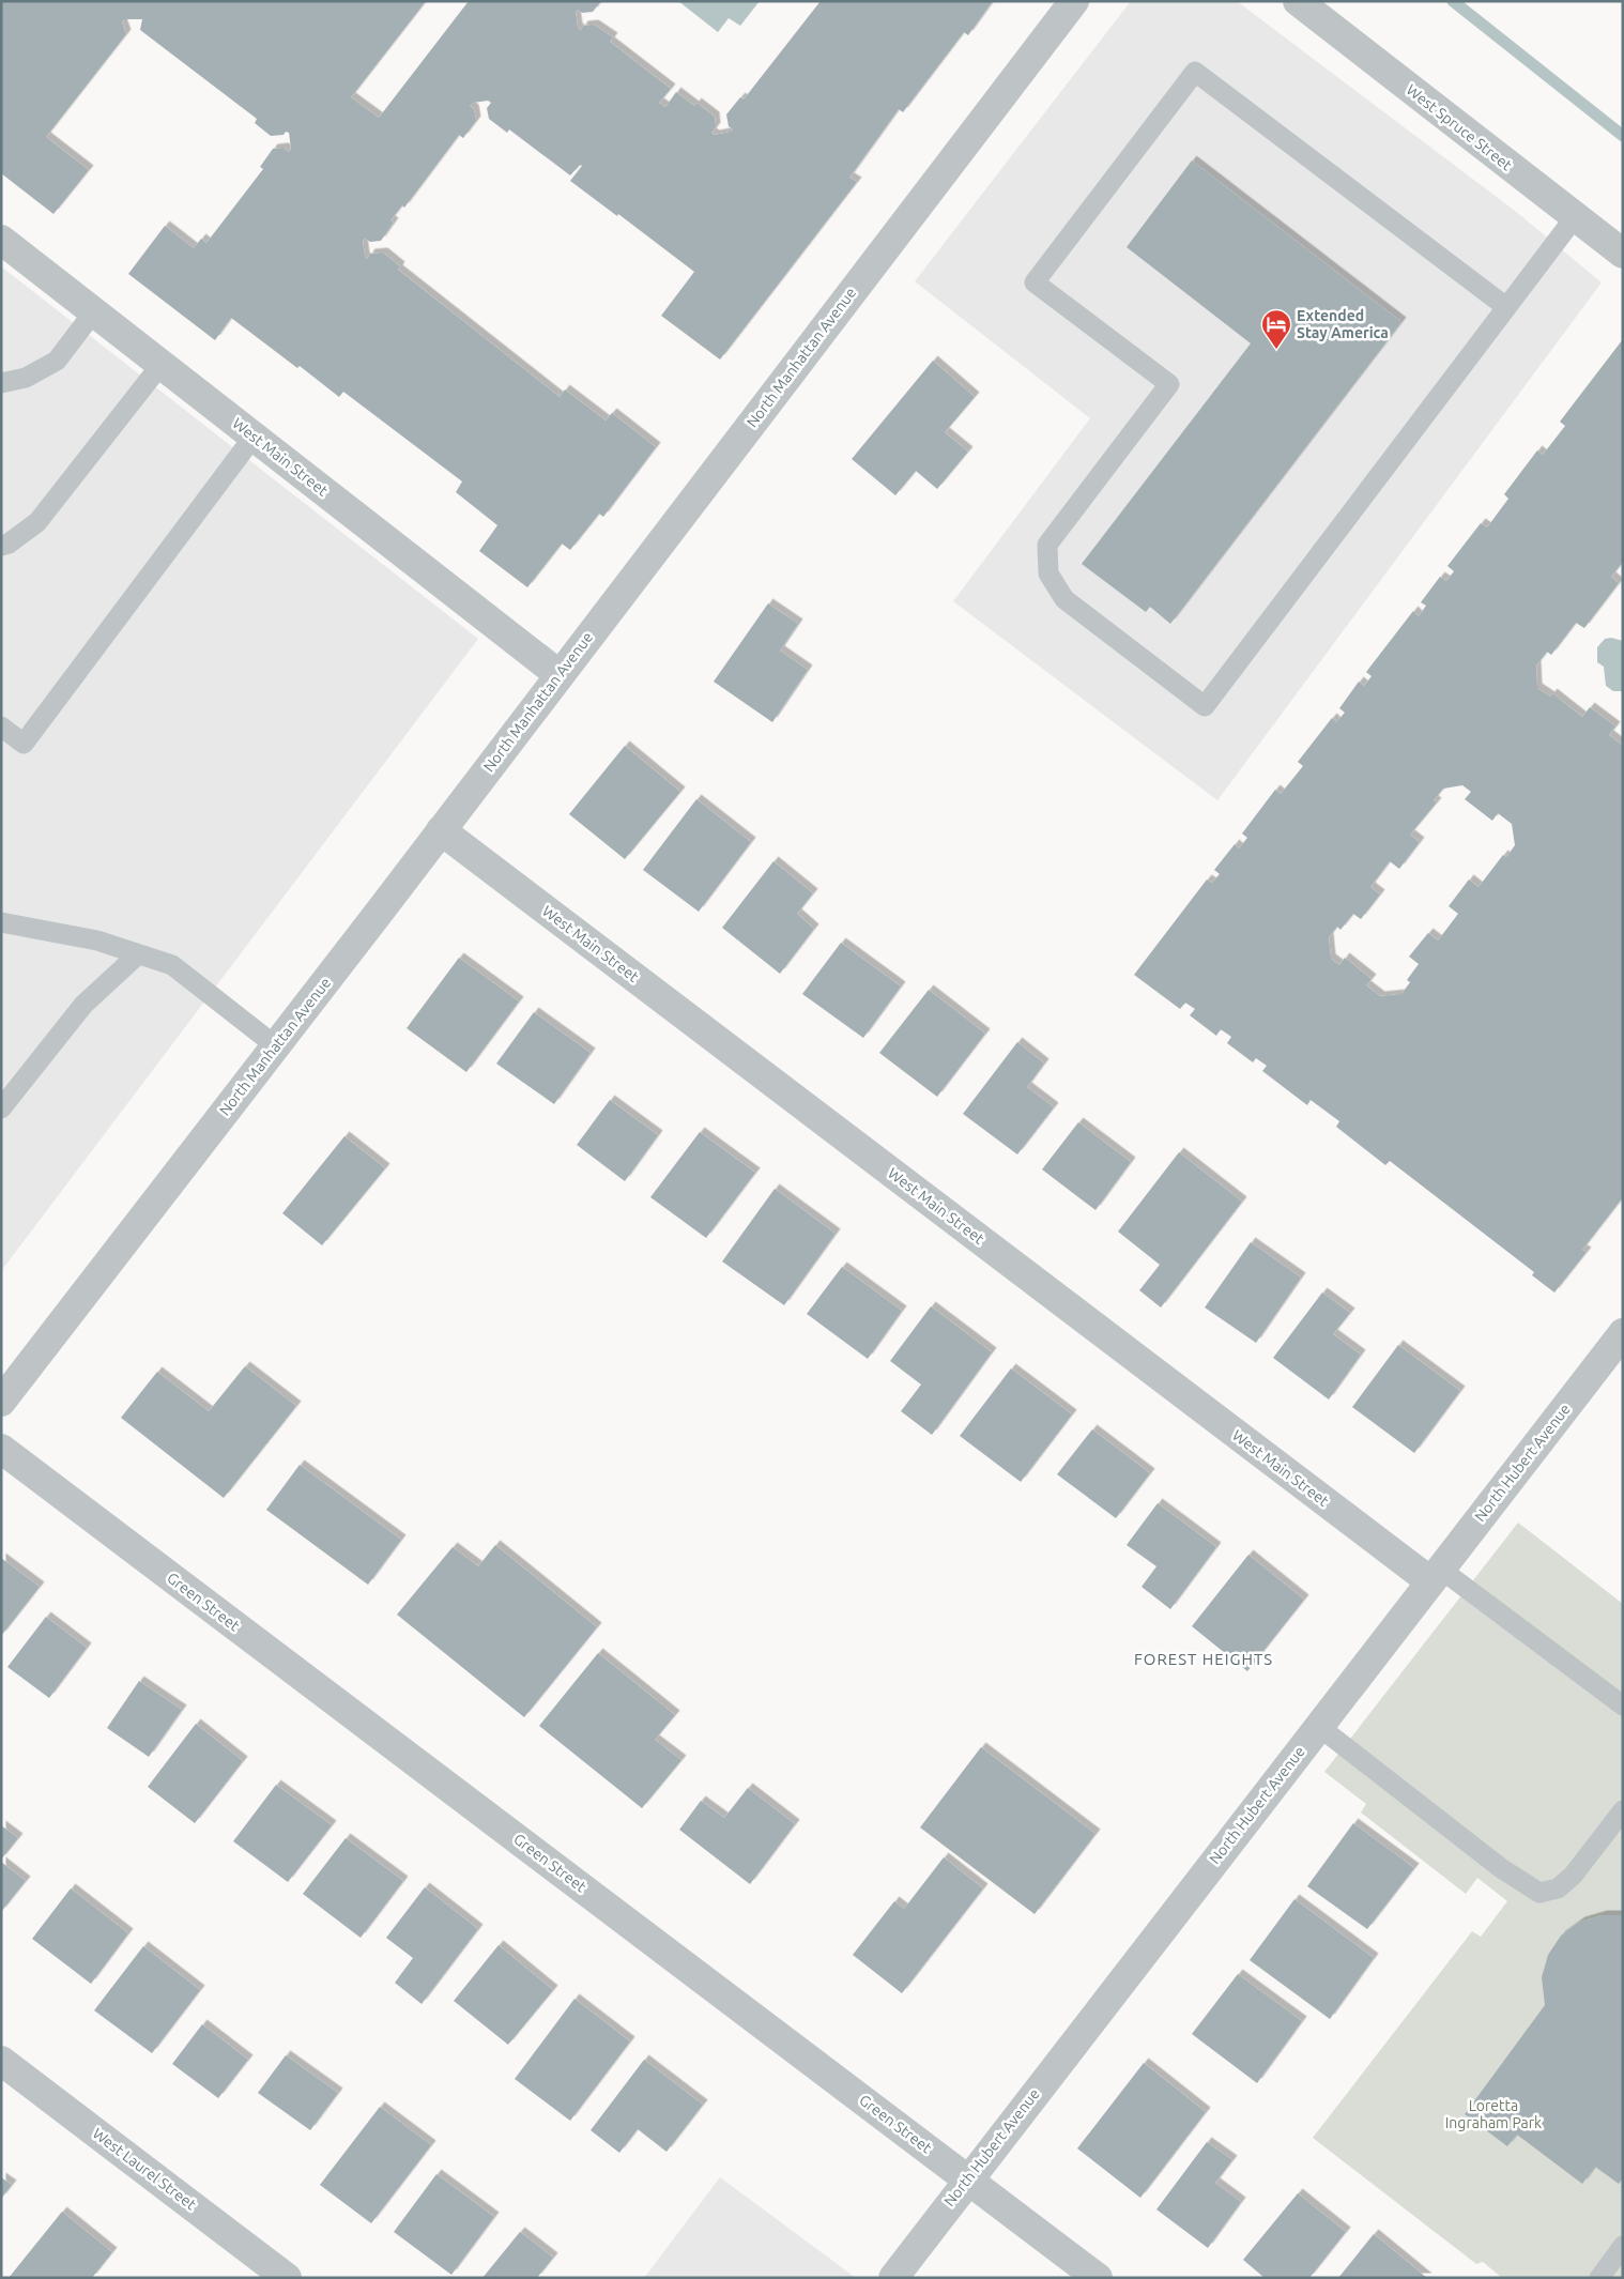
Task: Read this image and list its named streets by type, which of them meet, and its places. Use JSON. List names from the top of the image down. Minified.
{"streets":{"street":["West Spruce Street","North Manhattan Avenue","West Main Street","North Hubert Avenue","Green Street","West Laurel Street"]},"crossings":[["North Manhattan Avenue","West Main Street"],["West Main Street","North Hubert Avenue"],["North Hubert Avenue","Green Street"]],"districts":["FOREST HEIGHTS"],"parks":["Loretta Ingraham Park"],"places":{"hotel":["Extended Stay America"]}}
